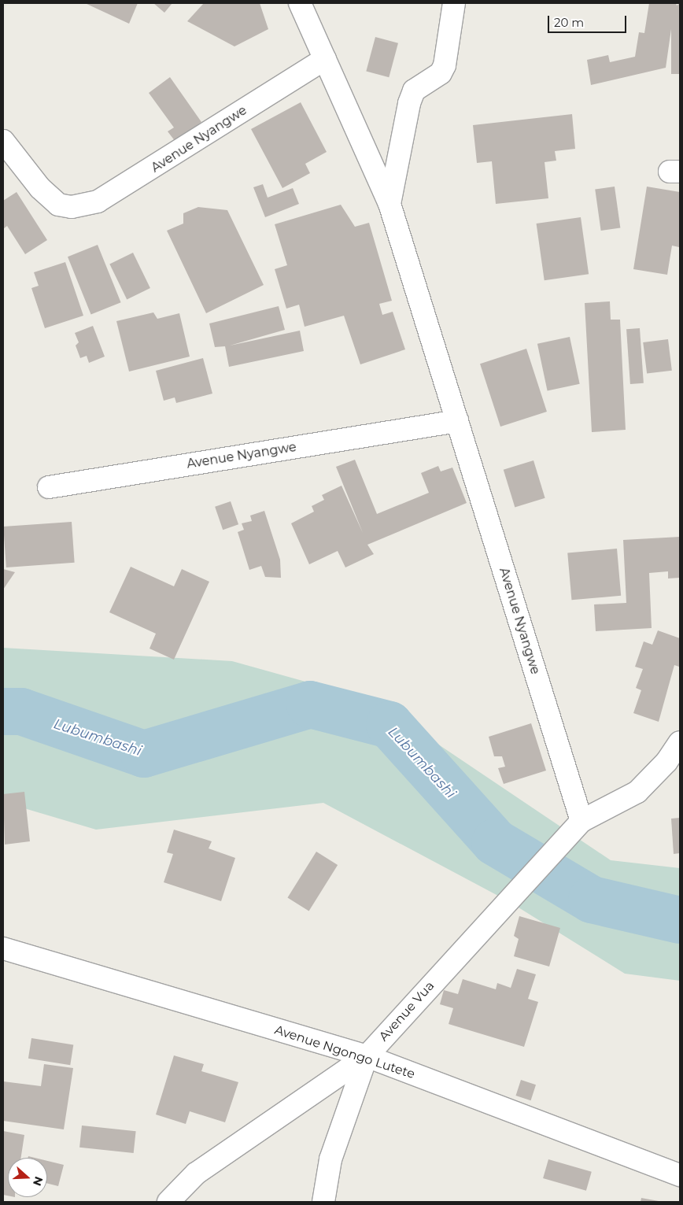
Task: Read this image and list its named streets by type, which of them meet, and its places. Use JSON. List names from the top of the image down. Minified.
{"streets":{"street":["Avenue Nyangwe","Avenue Vua","Avenue Ngongo Lutete"]},"crossings":[["Avenue Nyangwe","Avenue Vua"],["Avenue Vua","Avenue Ngongo Lutete"]],"water":["Lubumbashi"],"scale_bar":"20 m","north":"right"}
